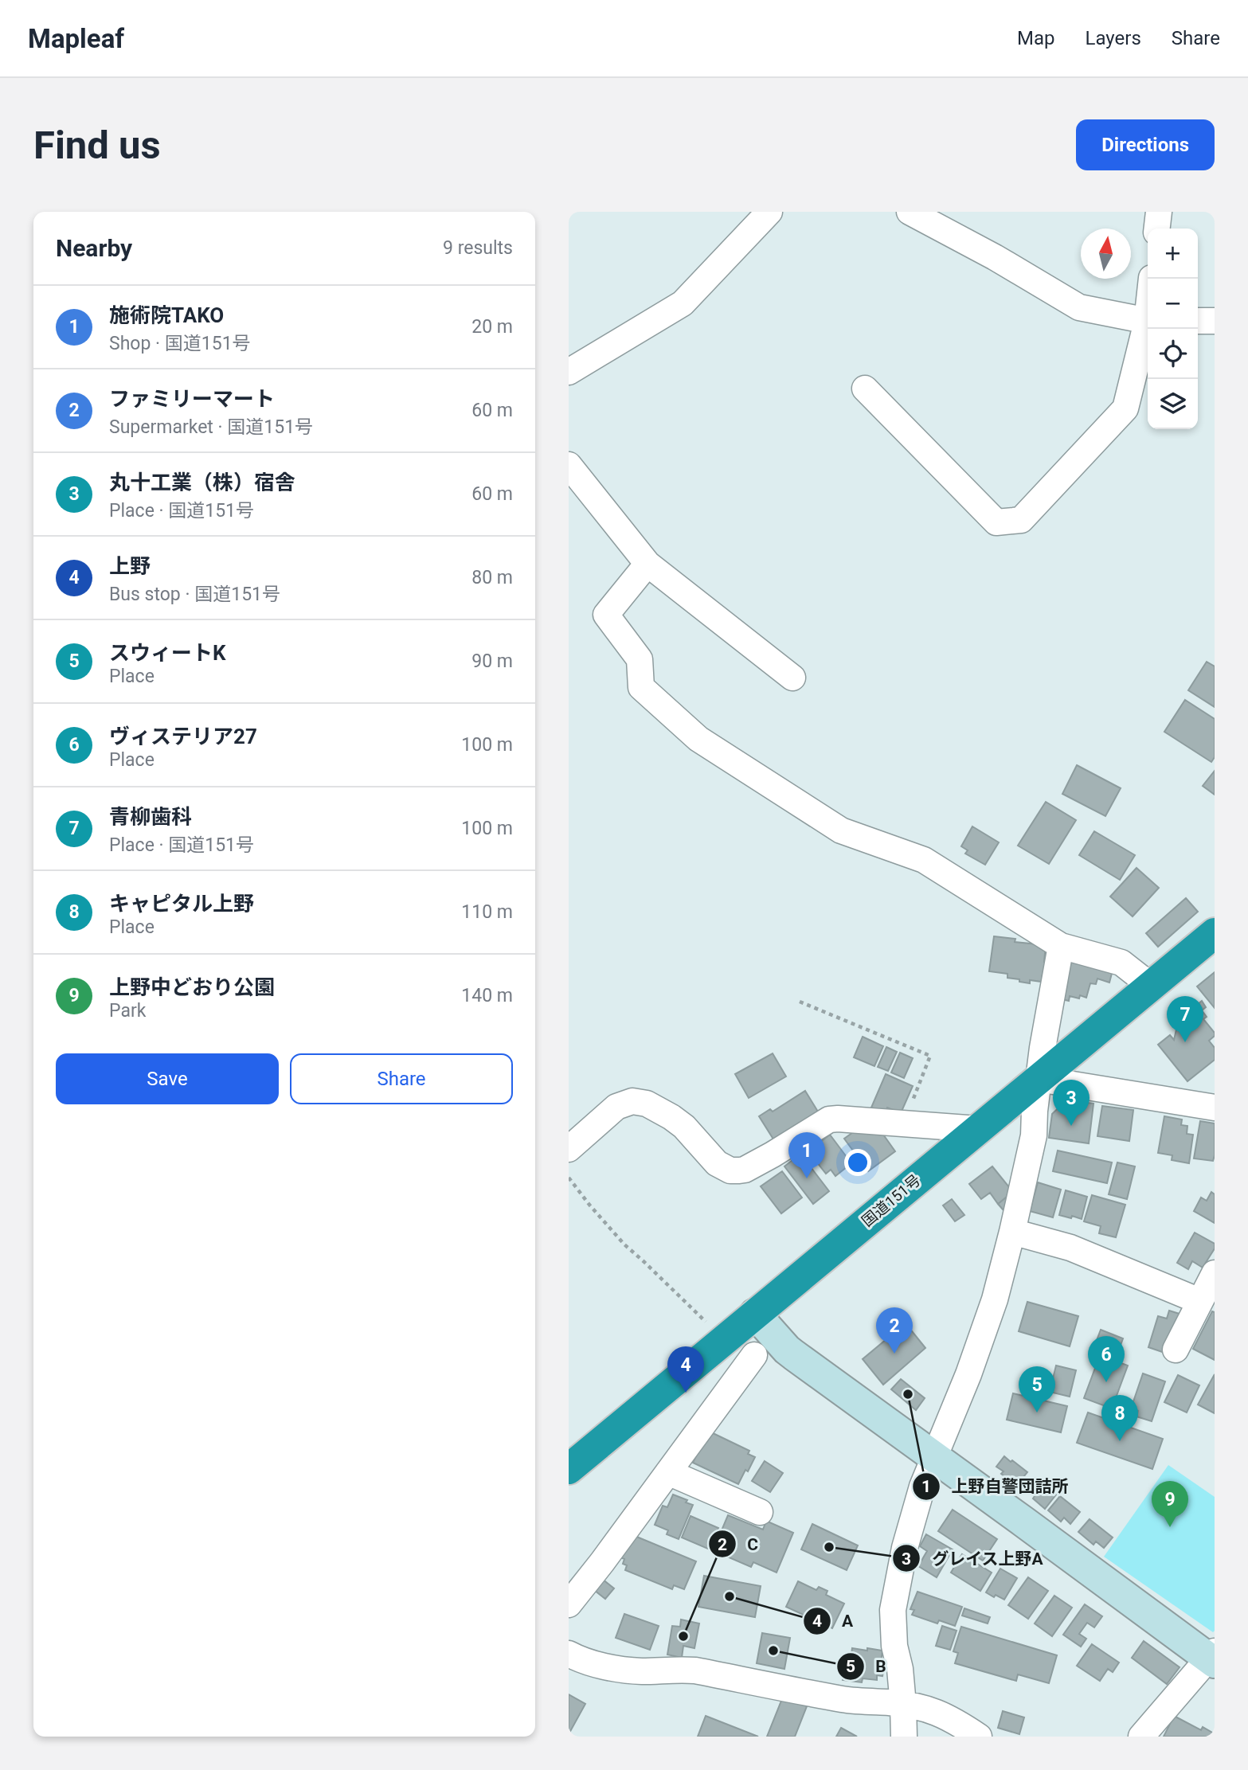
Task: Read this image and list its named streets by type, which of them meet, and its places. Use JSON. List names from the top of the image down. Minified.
{"streets":{"highway":["国道151号"]},"places":["上野自警団詰所","グレイス上野A","A","C","B"],"north":"top","page":{"header":"Mapleaf","nav":["Map","Layers","Share"],"buttons":["Directions",["Save","Share"]],"title":"Find us","heading":["Nearby","9 results"],"map_buttons":["+","−"],"list":[{"mark":"1","name":"施術院TAKO","note":"Shop · 国道151号","value":"20 m"},{"mark":"2","name":"ファミリーマート","note":"Supermarket · 国道151号","value":"60 m"},{"mark":"3","name":"丸十工業（株）宿舎","note":"Place · 国道151号","value":"60 m"},{"mark":"4","name":"上野","note":"Bus stop · 国道151号","value":"80 m"},{"mark":"5","name":"スウィートK","note":"Place","value":"90 m"},{"mark":"6","name":"ヴィステリア27","note":"Place","value":"100 m"},{"mark":"7","name":"青柳歯科","note":"Place · 国道151号","value":"100 m"},{"mark":"8","name":"キャピタル上野","note":"Place","value":"110 m"},{"mark":"9","name":"上野中どおり公園","note":"Park","value":"140 m"}],"pins":["7","3","1","2","6","4","5","8","9"]}}
